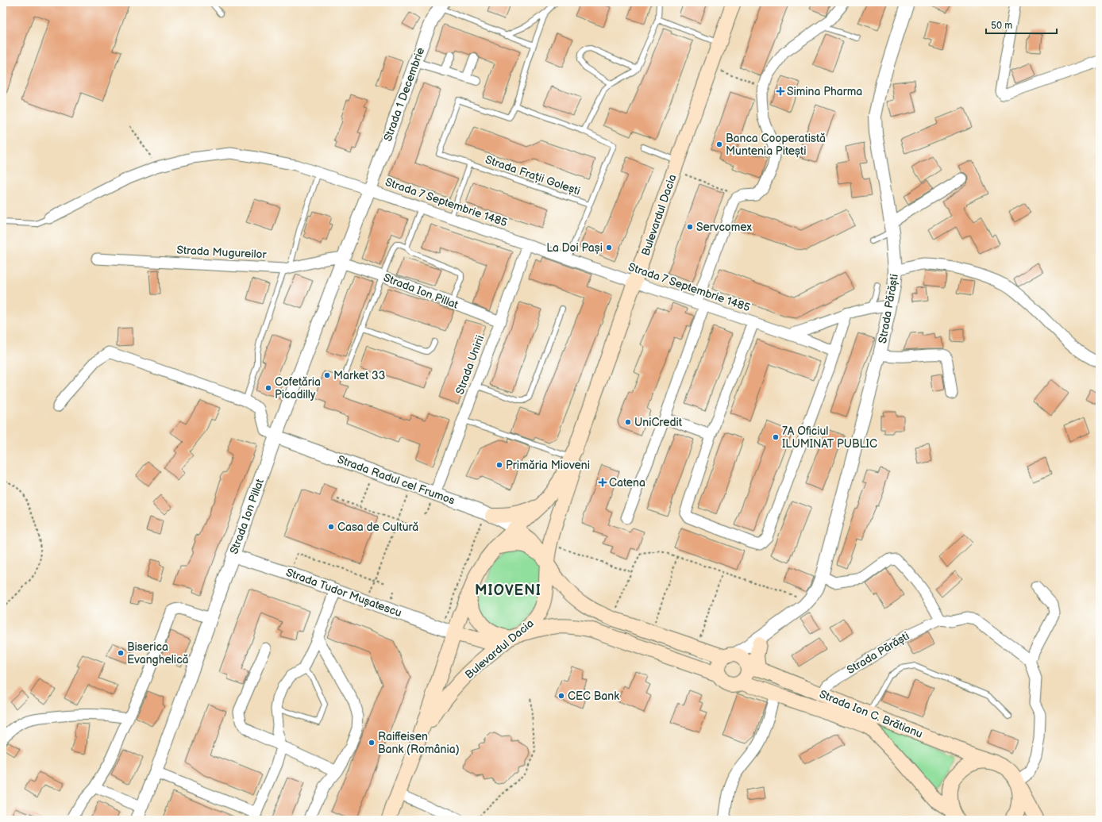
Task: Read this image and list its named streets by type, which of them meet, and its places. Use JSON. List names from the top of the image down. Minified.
{"streets":{"main road":["Bulevardul Dacia","Strada Ion C. Brătianu"],"street":["Strada 1 Decembrie","Strada 7 Septembrie 1485","Strada Mugureilor","Strada Ion Pillat","Strada Părăști","Strada Unirii","Strada Radul cel Frumos","Strada Tudor Mușatescu"],"lane":["Strada Frații Golești"]},"crossings":[["Strada 1 Decembrie","Strada 7 Septembrie 1485"],["Strada 1 Decembrie","Strada Ion Pillat"],["Strada Frații Golești","Strada 7 Septembrie 1485"],["Strada 7 Septembrie 1485","Bulevardul Dacia"],["Strada 7 Septembrie 1485","Strada Ion Pillat"],["Strada 7 Septembrie 1485","Strada Unirii"],["Bulevardul Dacia","Strada Radul cel Frumos"],["Bulevardul Dacia","Strada Tudor Mușatescu"],["Strada Mugureilor","Strada Ion Pillat"],["Strada Ion Pillat","Strada Unirii"],["Strada Ion Pillat","Strada Radul cel Frumos"],["Strada Ion Pillat","Strada Tudor Mușatescu"],["Strada Părăști","Strada Ion C. Brătianu"],["Strada Unirii","Strada Radul cel Frumos"]],"districts":["MIOVENI"],"places":{"health":["Simina Pharma","Catena"],"other":["Banca Cooperatistă Muntenia Pitești","Servcomex","La Doi Pași","Market 33","Cofetăria Picadilly","UniCredit","7A Oficiul ILUMINAT PUBLIC","Primăria Mioveni","Casa de Cultură","Biserica Evanghelică","CEC Bank","Raiffeisen Bank (România)"]},"scale_bar":"50 m"}
